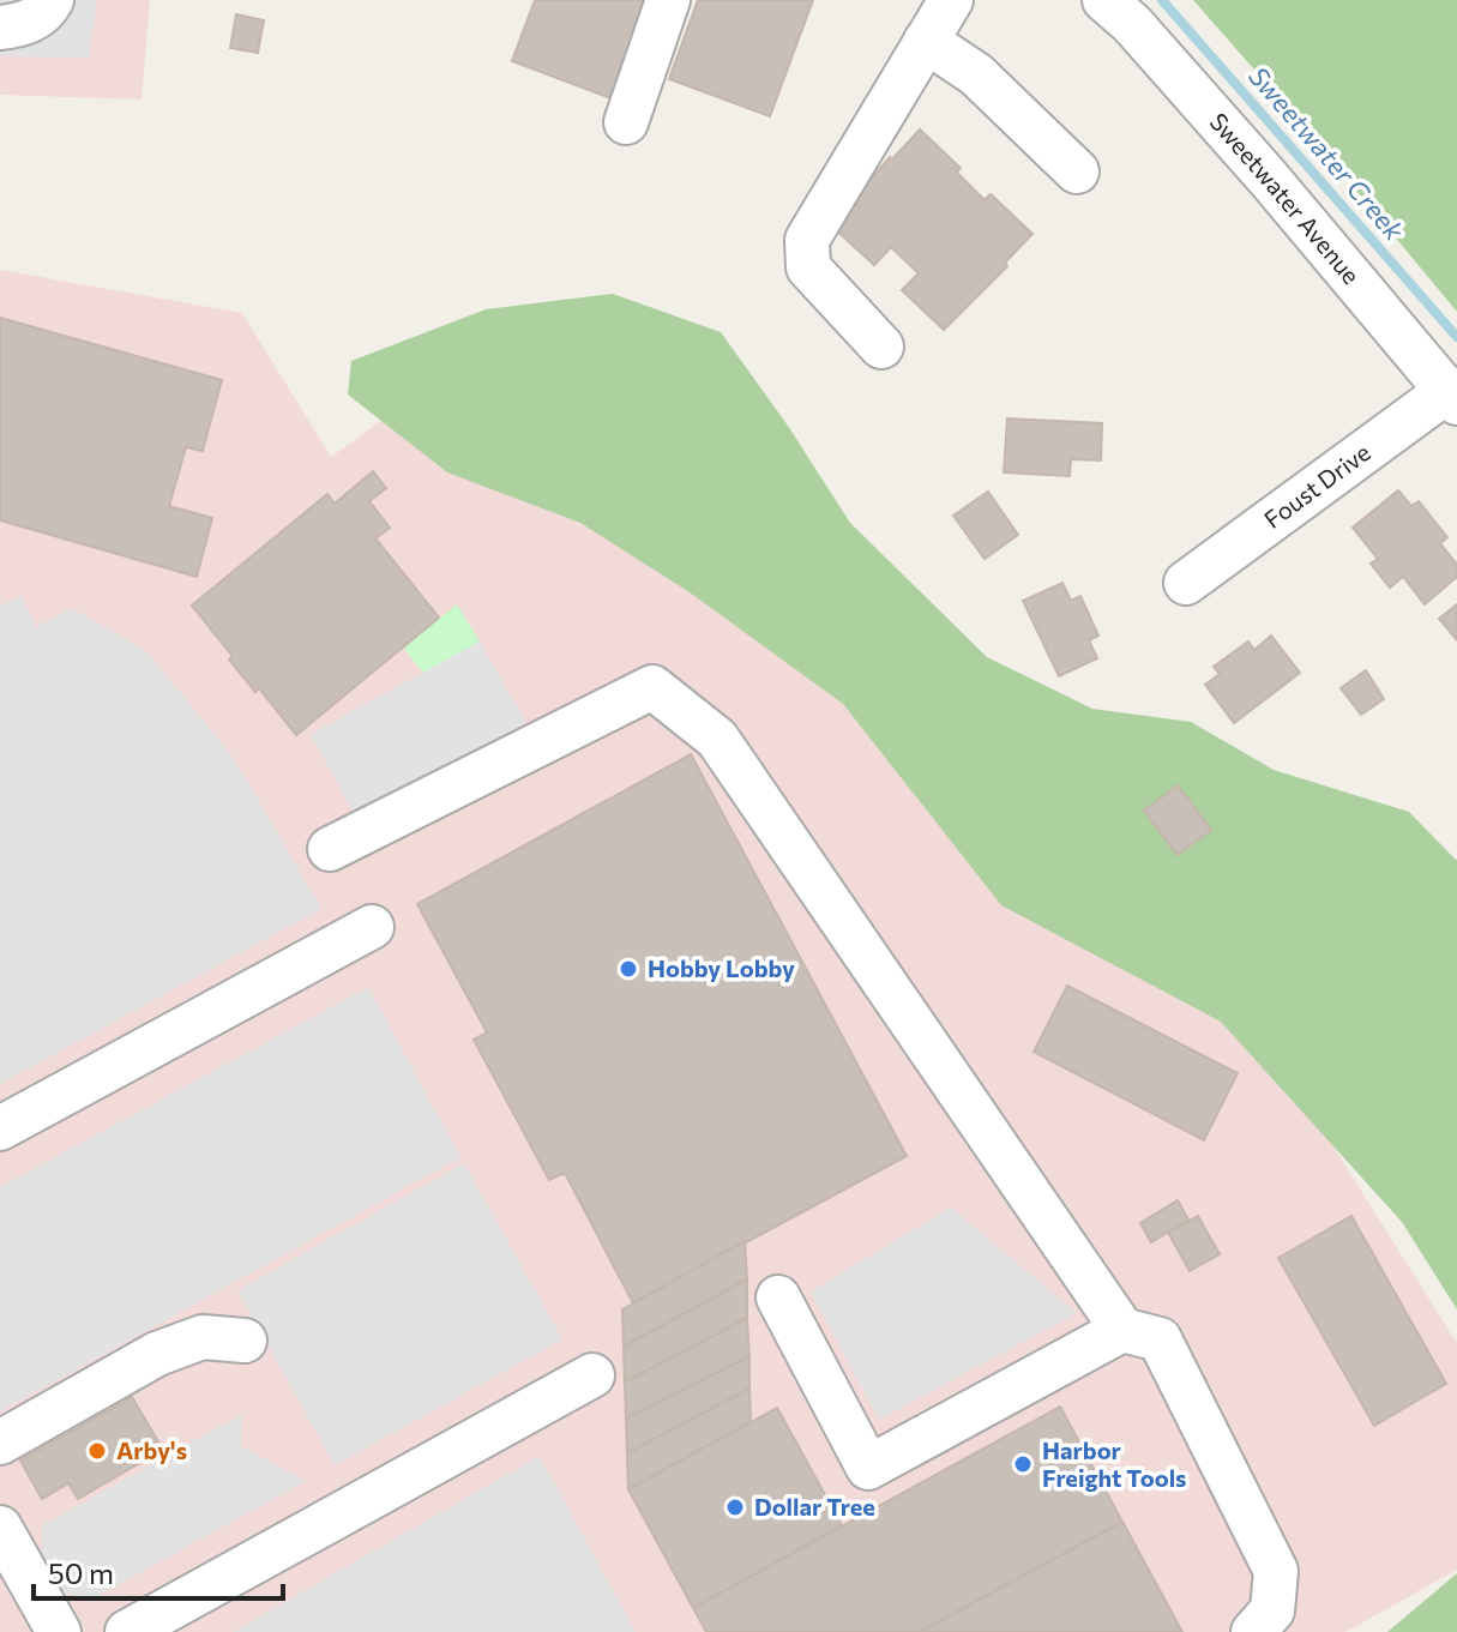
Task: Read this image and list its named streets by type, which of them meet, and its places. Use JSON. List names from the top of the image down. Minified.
{"streets":{"street":["Sweetwater Avenue","Foust Drive"]},"crossings":[["Sweetwater Avenue","Foust Drive"]],"water":["Sweetwater Creek"],"places":["Hobby Lobby","Arby's","Harbor Freight Tools","Dollar Tree"],"scale_bar":"50 m"}
